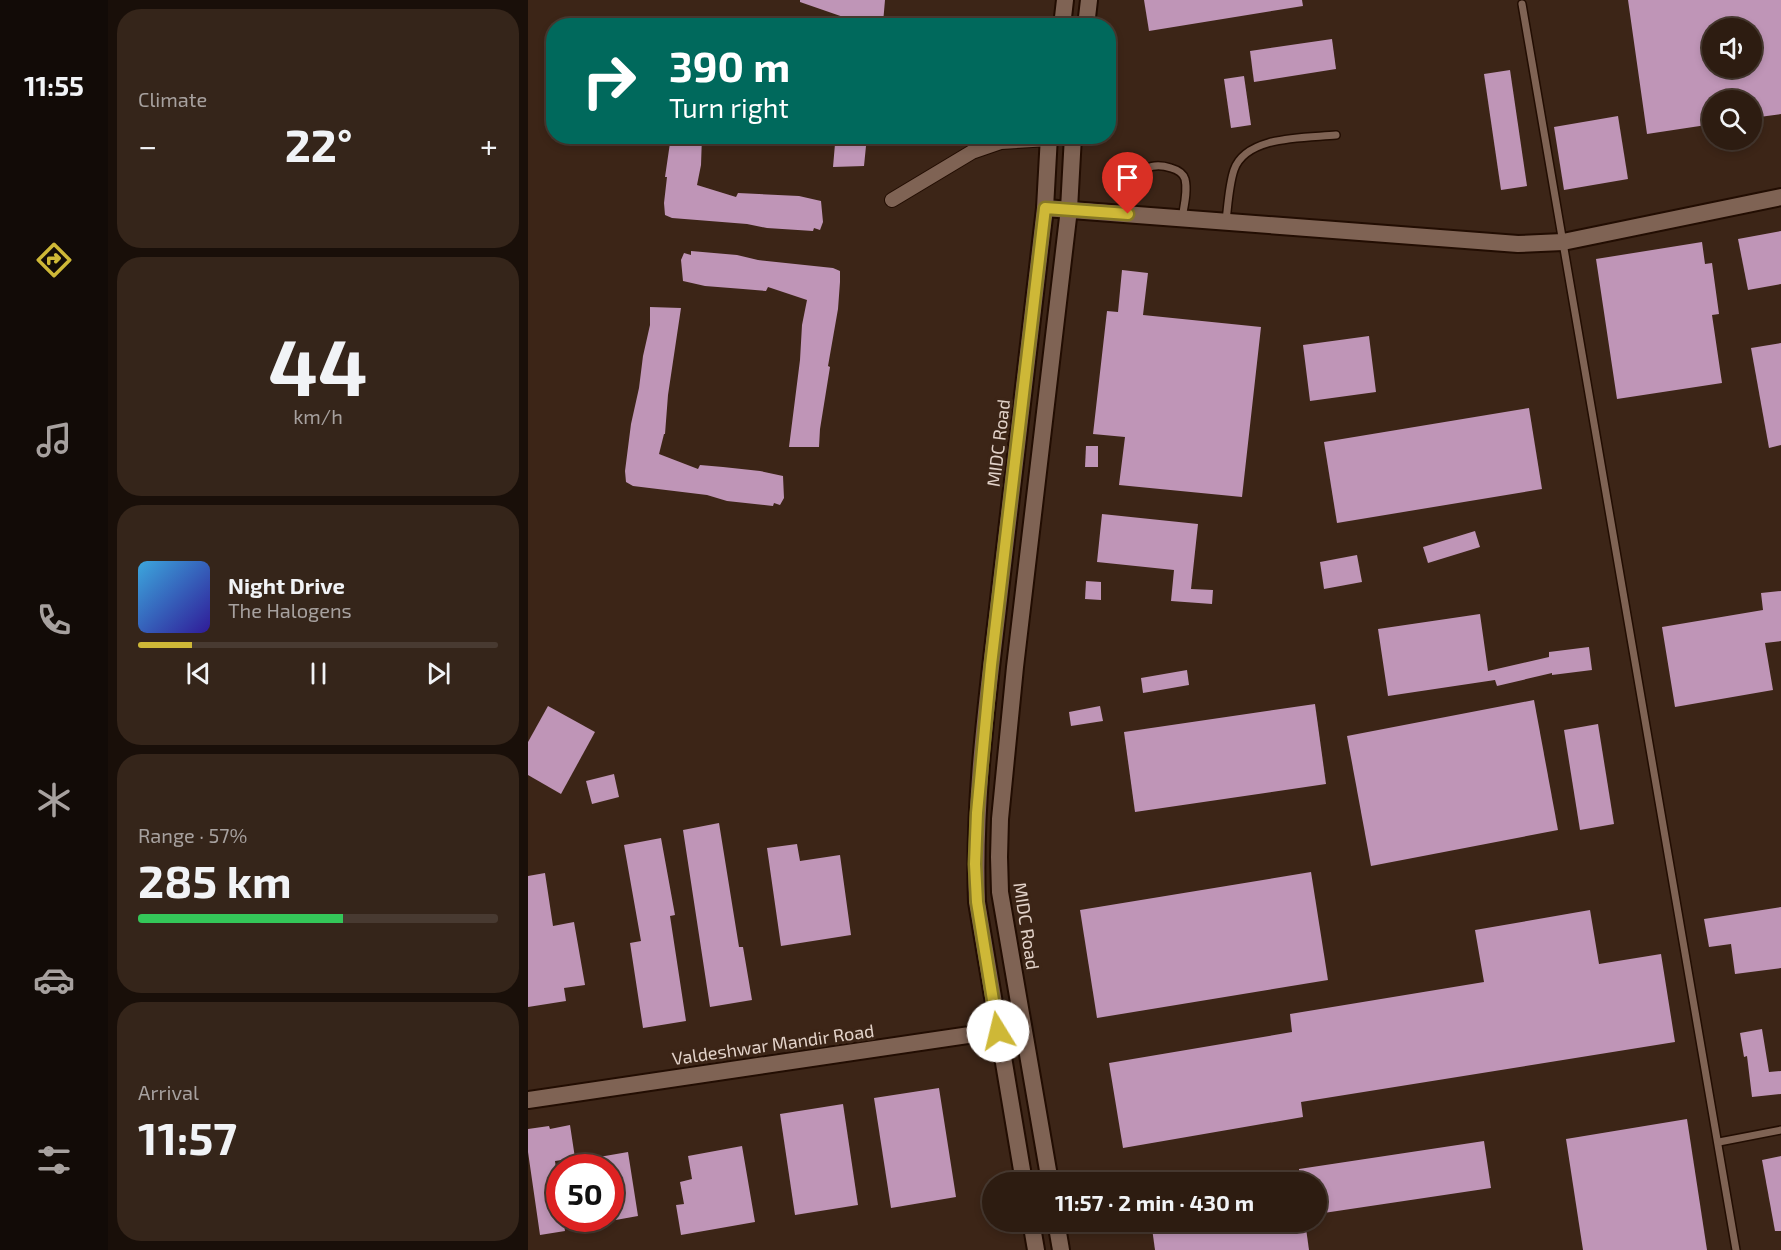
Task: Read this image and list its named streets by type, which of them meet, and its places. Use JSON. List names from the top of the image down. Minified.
{"streets":{"main road":["MIDC Road","Valdeshwar Mandir Road"]},"crossings":[["MIDC Road","Valdeshwar Mandir Road"]],"page":{"tabs":"11:55","tile":["Climate",["44","km/h"],["Range · 57%","285 km"],["Arrival","11:57"]],"turn":["390 m","Turn right"],"heat":["−","22°","+"],"song":["Night Drive","The Halogens"],"limit":"50","trip":"11:57 · 2 min · 430 m"}}
